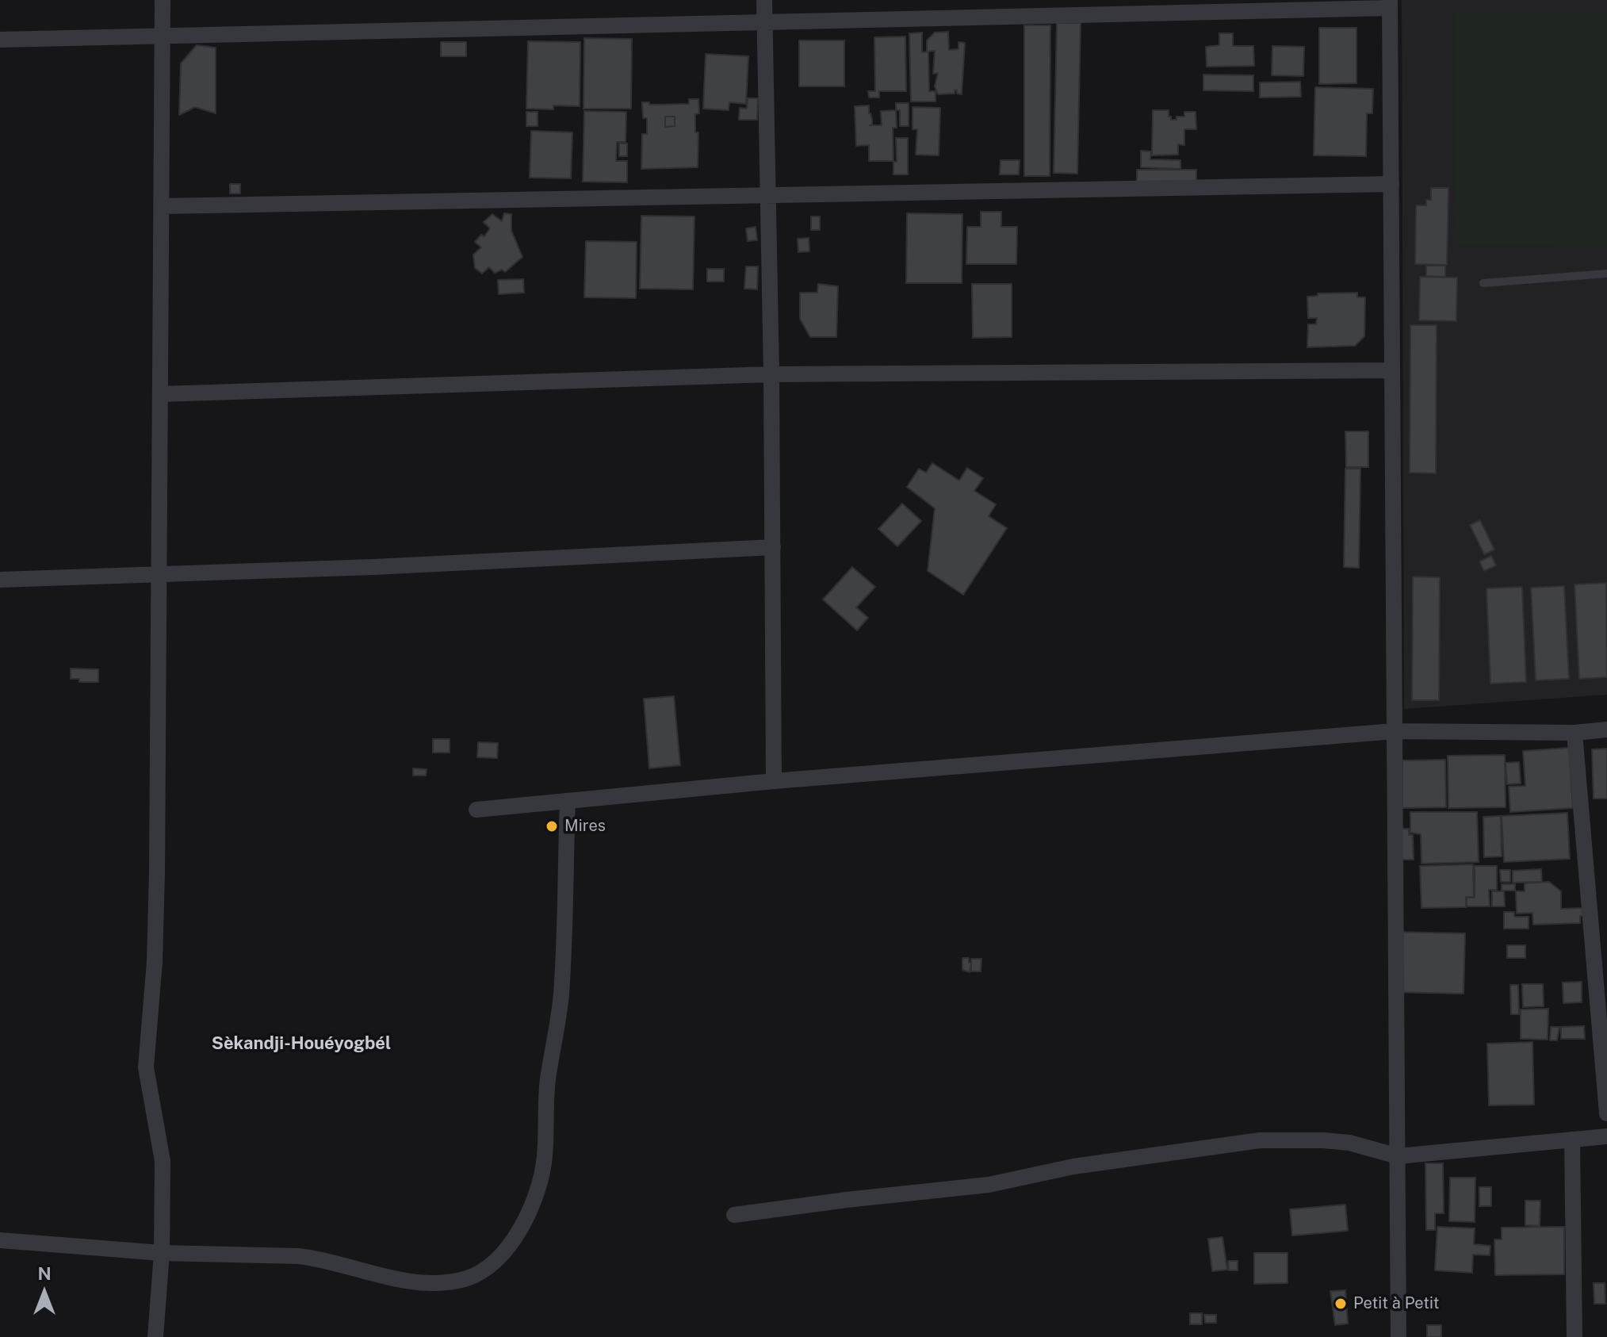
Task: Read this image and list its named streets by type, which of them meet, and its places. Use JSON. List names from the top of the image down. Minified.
{"districts":["Sèkandji-Houéyogbél"],"places":["Mires","Petit à Petit"],"north":"top"}
